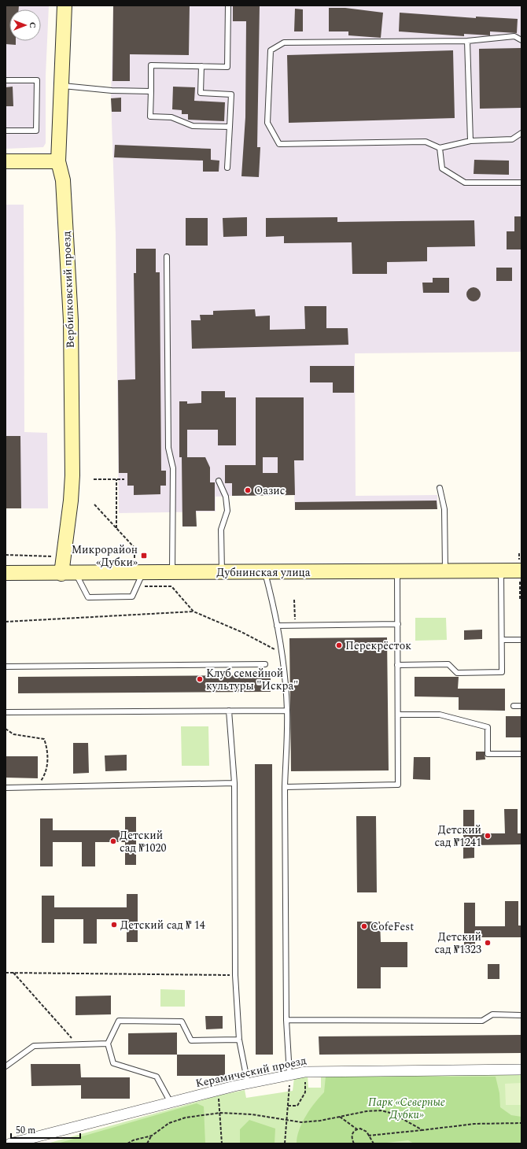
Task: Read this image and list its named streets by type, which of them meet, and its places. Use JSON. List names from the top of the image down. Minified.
{"streets":{"street":["Вербилковский проезд","Дубнинская улица","Керамический проезд"]},"crossings":[["Вербилковский проезд","Дубнинская улица"]],"parks":["Парк «Северные Дубки»"],"places":{"other":["Оазис","Перекрёсток","Клуб семейной культуры \"Искра\"","Детский сад №1241","Детский сад №1020","Детский сад № 14","CofeFest","Детский сад №1323"],"transit":["Микрорайон «Дубки»"]},"scale_bar":"50 m","north":"right"}
